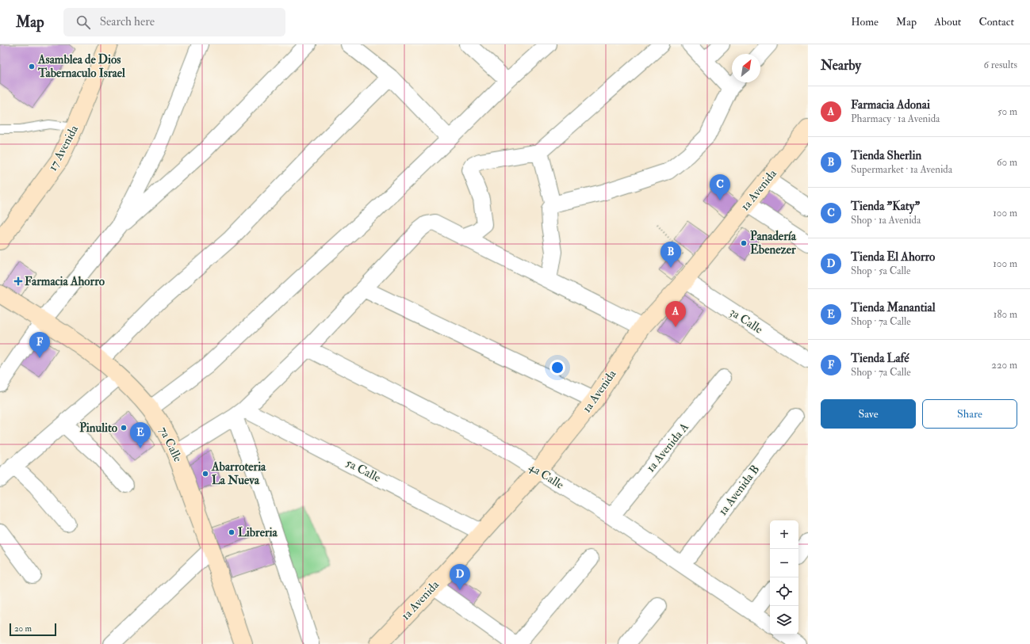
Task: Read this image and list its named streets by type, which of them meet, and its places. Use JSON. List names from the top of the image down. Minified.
{"streets":{"street":["17 Avenida","1a Avenida","3a Calle","7a Calle","1a Avenida A","5a Calle","4a Calle","1a Avenida B"]},"crossings":[["1a Avenida","3a Calle"],["1a Avenida","5a Calle"],["1a Avenida","4a Calle"],["1a Avenida A","4a Calle"],["4a Calle","1a Avenida B"]],"places":{"other":["Asamblea de Dios Tabernaculo Israel","Panadería Ebenezer","Pinulito","Abarroteria La Nueva","Libreria"],"health":["Farmacia Ahorro"]},"scale_bar":"20 m","north":"top right","page":{"header":"Map","search":"Search here","nav":["Home","Map","About","Contact"],"heading":["Nearby","6 results"],"list":[{"mark":"A","name":"Farmacia Adonai","note":"Pharmacy · 1a Avenida","value":"50 m"},{"mark":"B","name":"Tienda Sherlin","note":"Supermarket · 1a Avenida","value":"60 m"},{"mark":"C","name":"Tienda \"Katy\"","note":"Shop · 1a Avenida","value":"100 m"},{"mark":"D","name":"Tienda El Ahorro","note":"Shop · 5a Calle","value":"100 m"},{"mark":"E","name":"Tienda Manantial","note":"Shop · 7a Calle","value":"180 m"},{"mark":"F","name":"Tienda Lafé","note":"Shop · 7a Calle","value":"220 m"}],"pins":["C","B","A","F","E","D"],"buttons":["Save","Share"],"map_buttons":["+","−"],"scale":"20 m"}}
